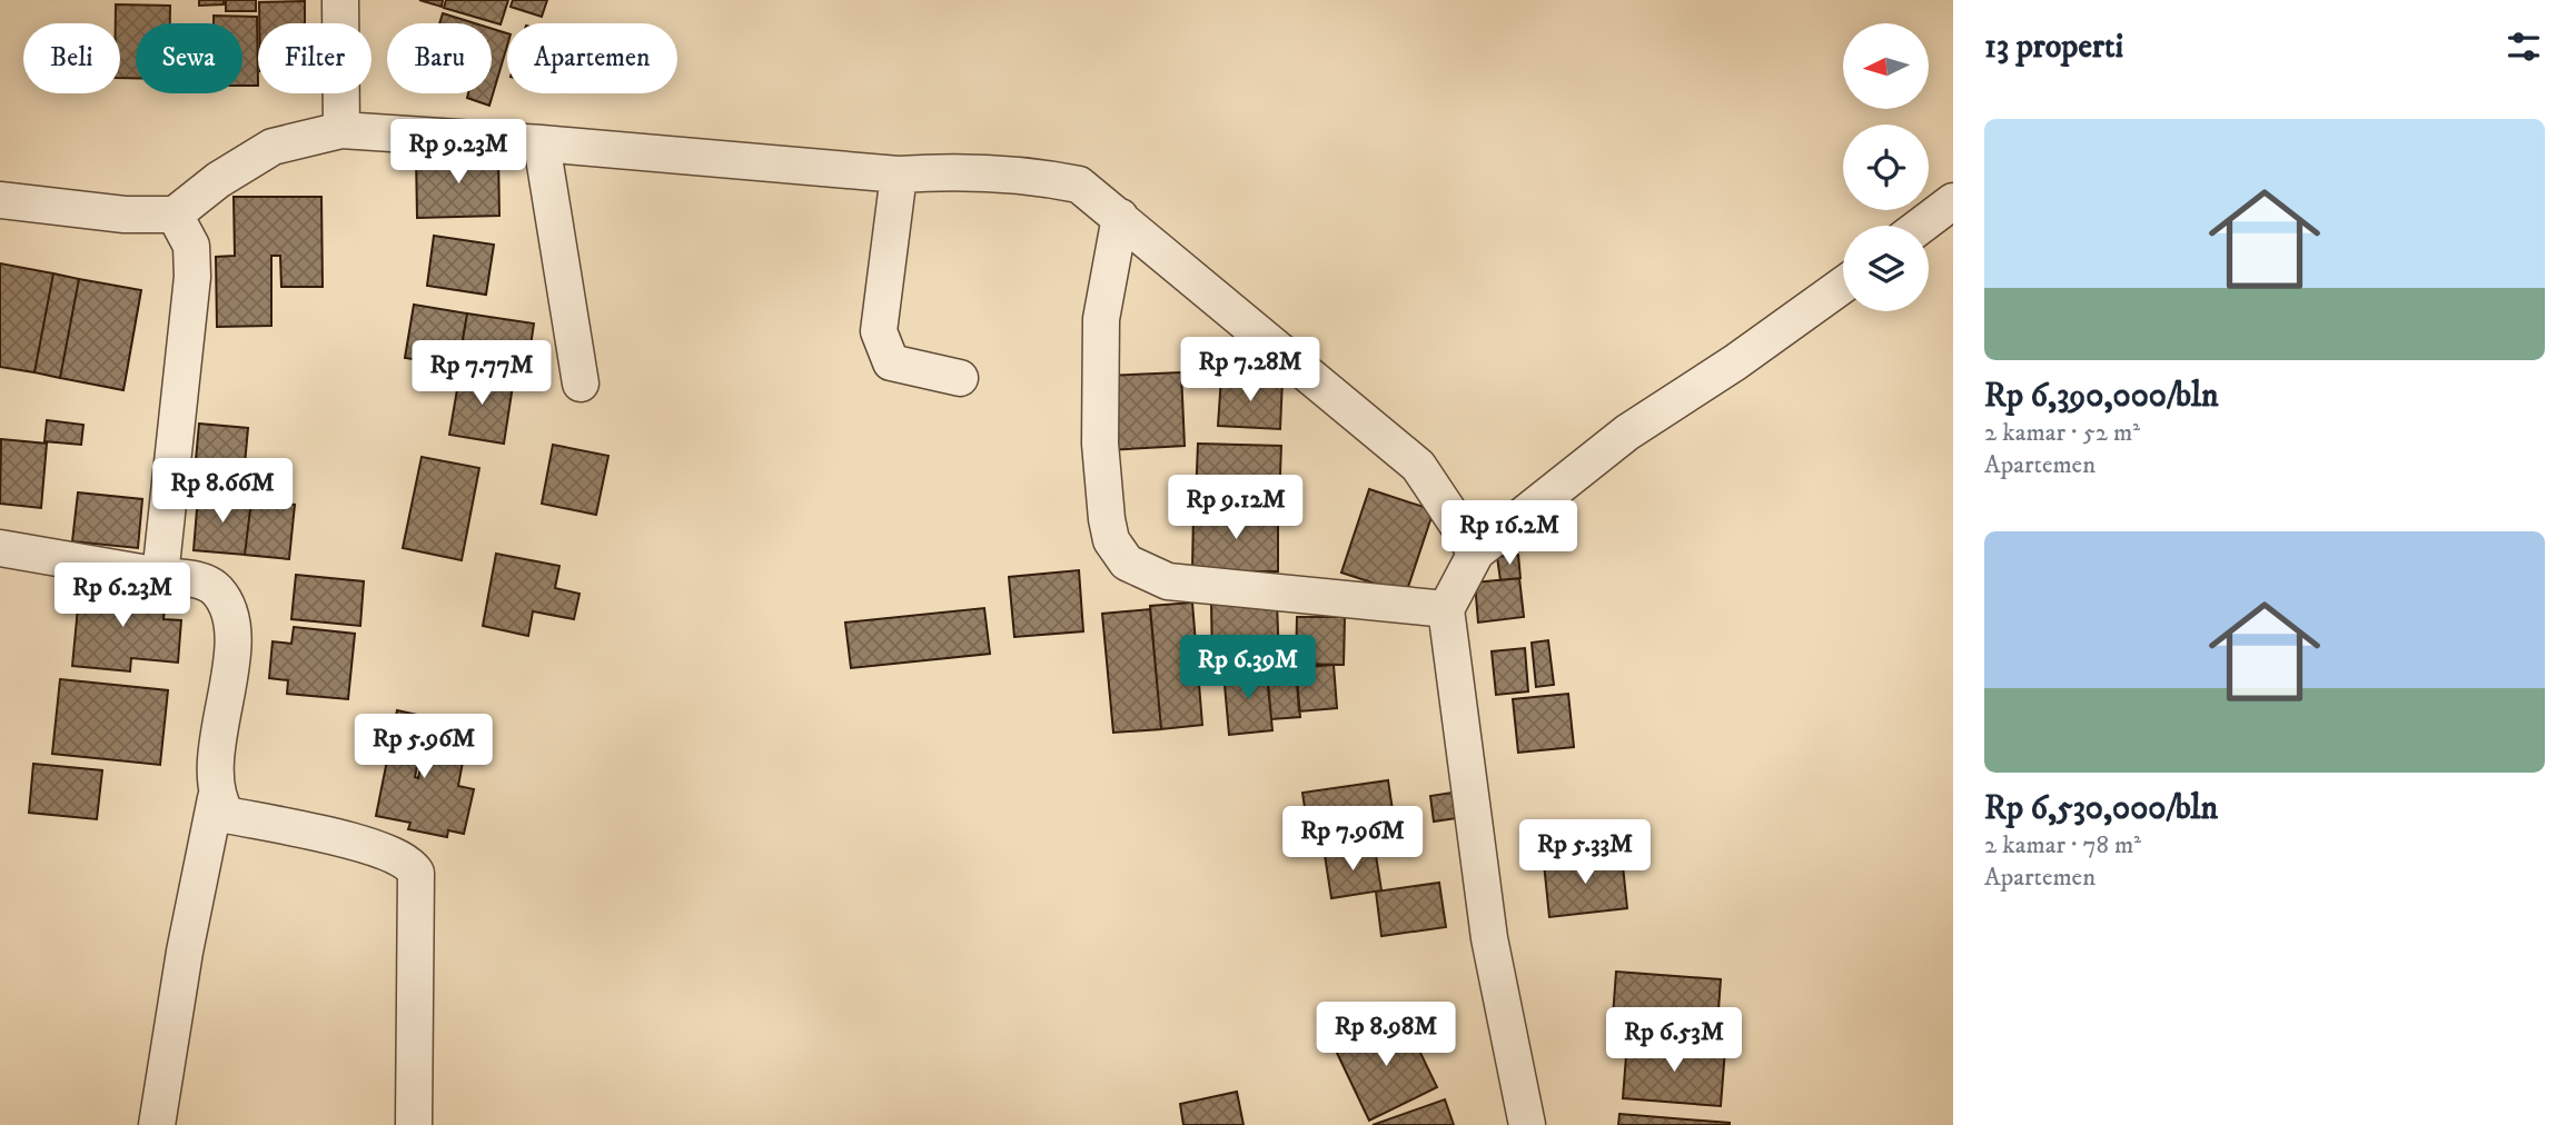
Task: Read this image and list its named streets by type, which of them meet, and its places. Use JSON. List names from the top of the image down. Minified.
{"north":"left","page":{"heading":"13 properti","chip":["Beli","Sewa","Filter","Baru","Apartemen"],"list":[{"name":"Rp 6,390,000/bln","note":"2 kamar · 52 m² · Apartemen"},{"name":"Rp 6,530,000/bln","note":"2 kamar · 78 m² · Apartemen"}],"price":["Rp 9.23M","Rp 7.28M","Rp 7.77M","Rp 8.66M","Rp 9.12M","Rp 16.2M","Rp 6.23M","Rp 6.39M","Rp 5.96M","Rp 7.96M","Rp 5.33M","Rp 8.98M","Rp 6.53M"]}}
